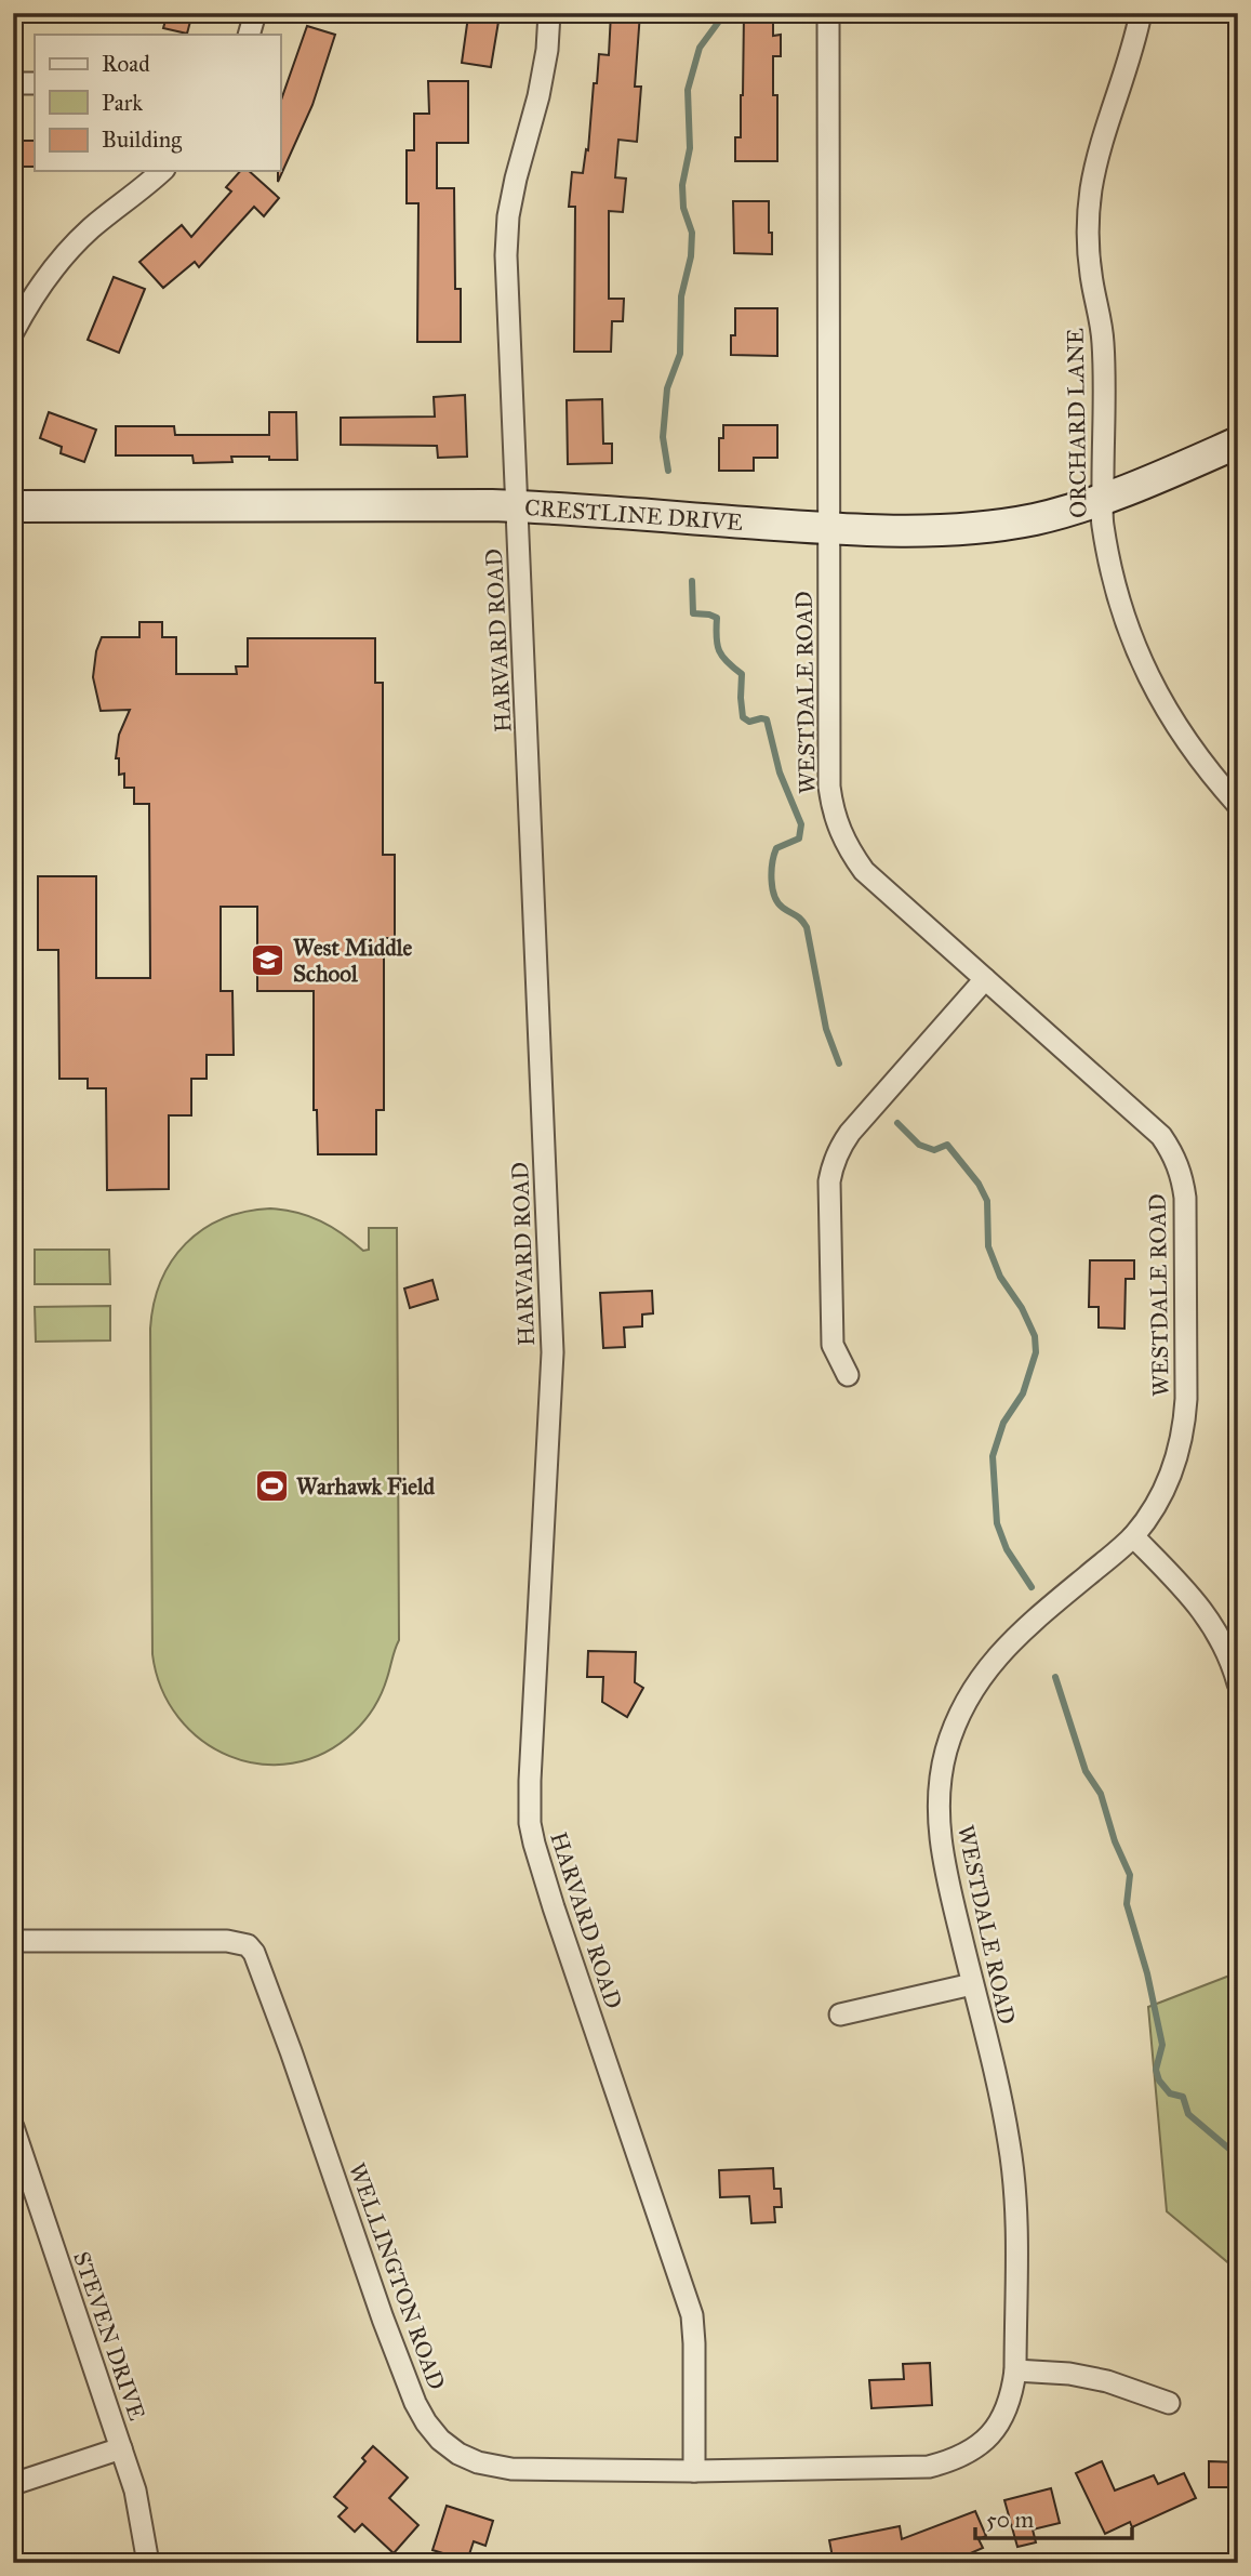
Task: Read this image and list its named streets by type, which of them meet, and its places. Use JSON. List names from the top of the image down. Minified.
{"streets":{"street":["ORCHARD LANE","CRESTLINE DRIVE","HARVARD ROAD","WESTDALE ROAD","WELLINGTON ROAD","STEVEN DRIVE"]},"crossings":[["ORCHARD LANE","CRESTLINE DRIVE"],["CRESTLINE DRIVE","HARVARD ROAD"],["CRESTLINE DRIVE","WESTDALE ROAD"],["HARVARD ROAD","WELLINGTON ROAD"],["WESTDALE ROAD","WELLINGTON ROAD"]],"places":{"school or university":["West Middle School"],"sports":["Warhawk Field"]},"legend":["Road","Park","Building"],"scale_bar":"50 m"}
